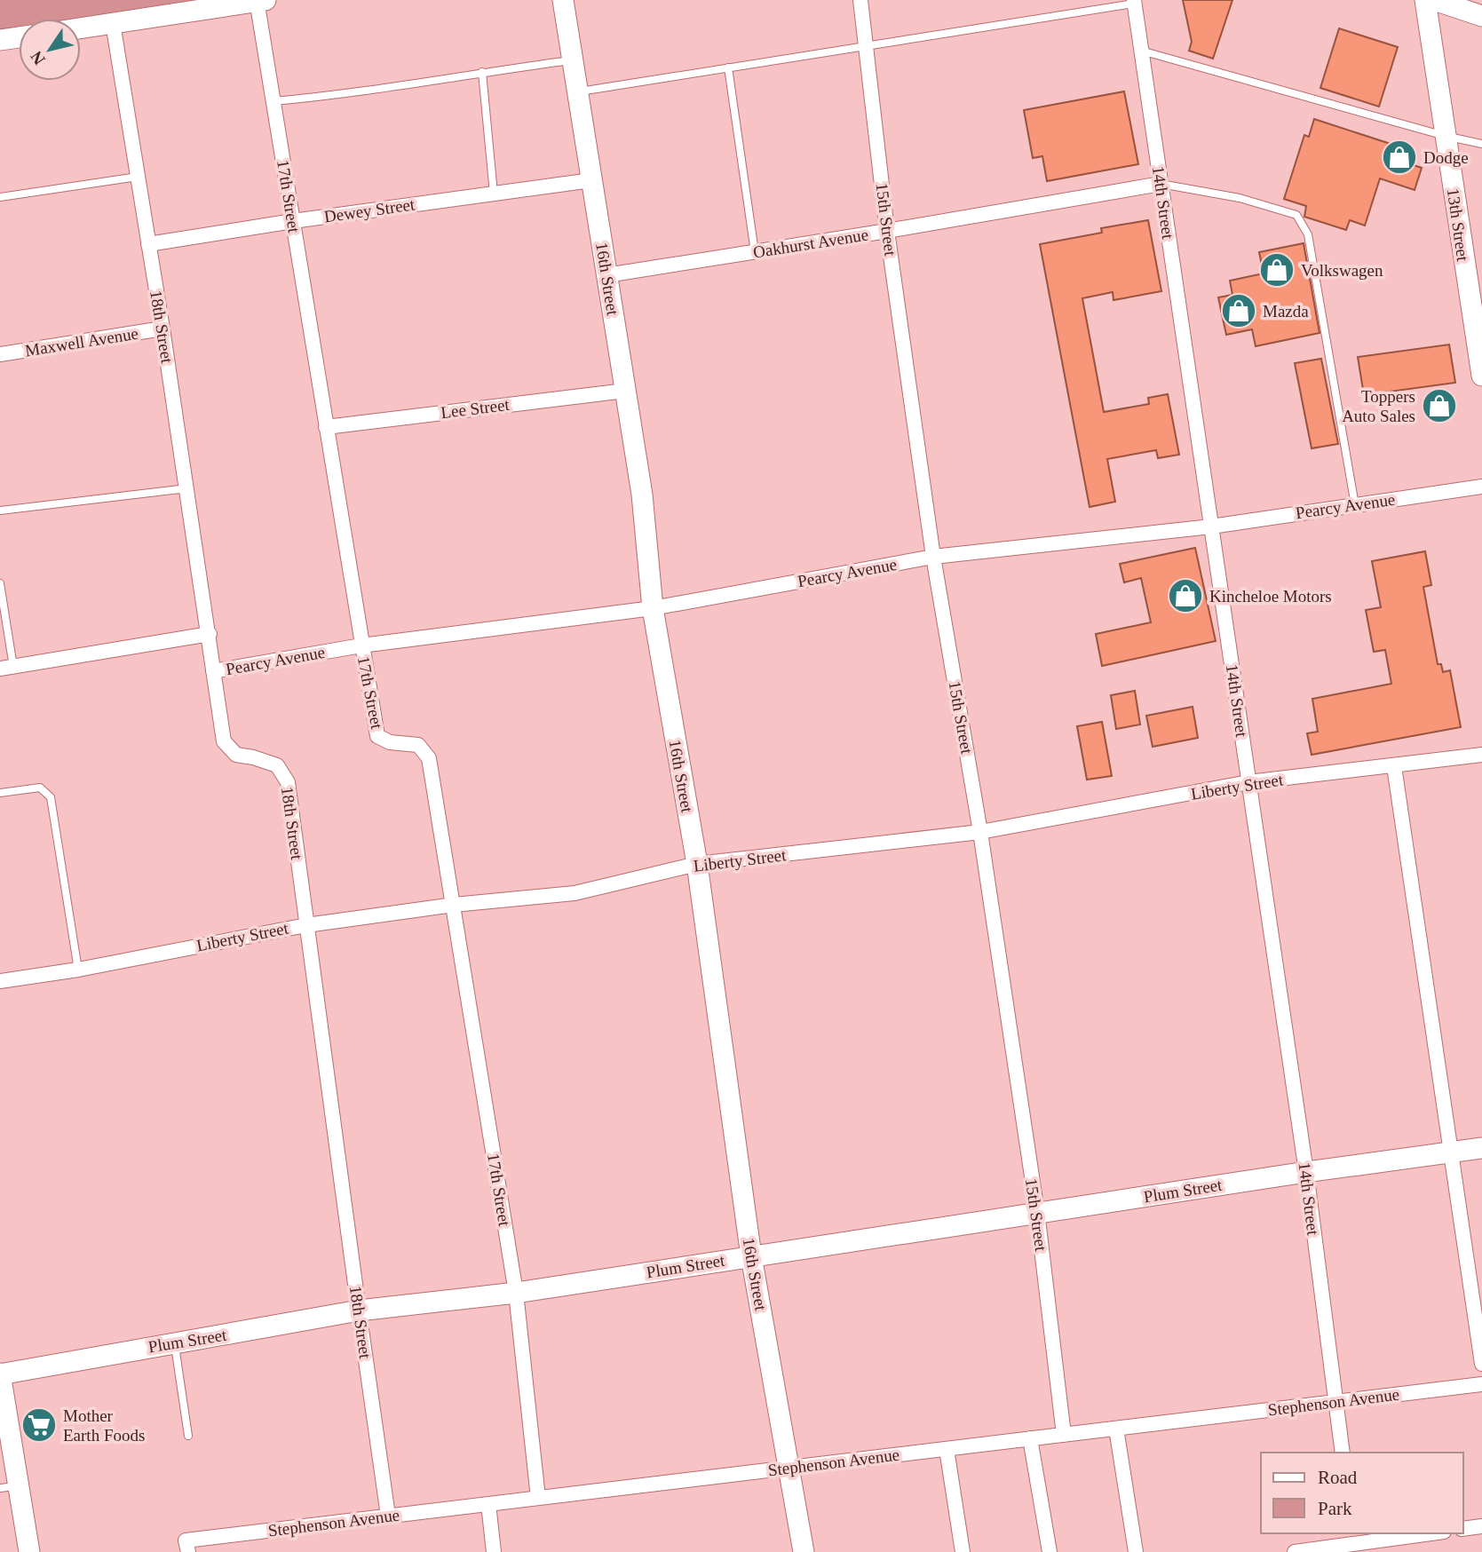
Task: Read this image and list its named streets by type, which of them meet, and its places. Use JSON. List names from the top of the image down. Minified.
{"streets":{"street":["17th Street","14th Street","Dewey Street","15th Street","13th Street","Oakhurst Avenue","16th Street","18th Street","Maxwell Avenue","Lee Street","Pearcy Avenue","Liberty Street","Plum Street","Stephenson Avenue"]},"crossings":[["17th Street","Dewey Street"],["17th Street","Lee Street"],["17th Street","Pearcy Avenue"],["17th Street","Liberty Street"],["17th Street","Plum Street"],["17th Street","Stephenson Avenue"],["14th Street","Oakhurst Avenue"],["14th Street","Pearcy Avenue"],["14th Street","Liberty Street"],["14th Street","Plum Street"],["14th Street","Stephenson Avenue"],["Dewey Street","16th Street"],["Dewey Street","18th Street"],["15th Street","Oakhurst Avenue"],["15th Street","Pearcy Avenue"],["15th Street","Liberty Street"],["15th Street","Plum Street"],["15th Street","Stephenson Avenue"],["Oakhurst Avenue","16th Street"],["16th Street","Lee Street"],["16th Street","Pearcy Avenue"],["16th Street","Liberty Street"],["16th Street","Plum Street"],["16th Street","Stephenson Avenue"],["18th Street","Maxwell Avenue"],["18th Street","Pearcy Avenue"],["18th Street","Liberty Street"],["18th Street","Plum Street"],["18th Street","Stephenson Avenue"]],"places":{"shop":["Dodge","Volkswagen","Mazda","Toppers Auto Sales","Kincheloe Motors"],"supermarket":["Mother Earth Foods"]},"legend":["Road","Park"],"north":"bottom left"}
